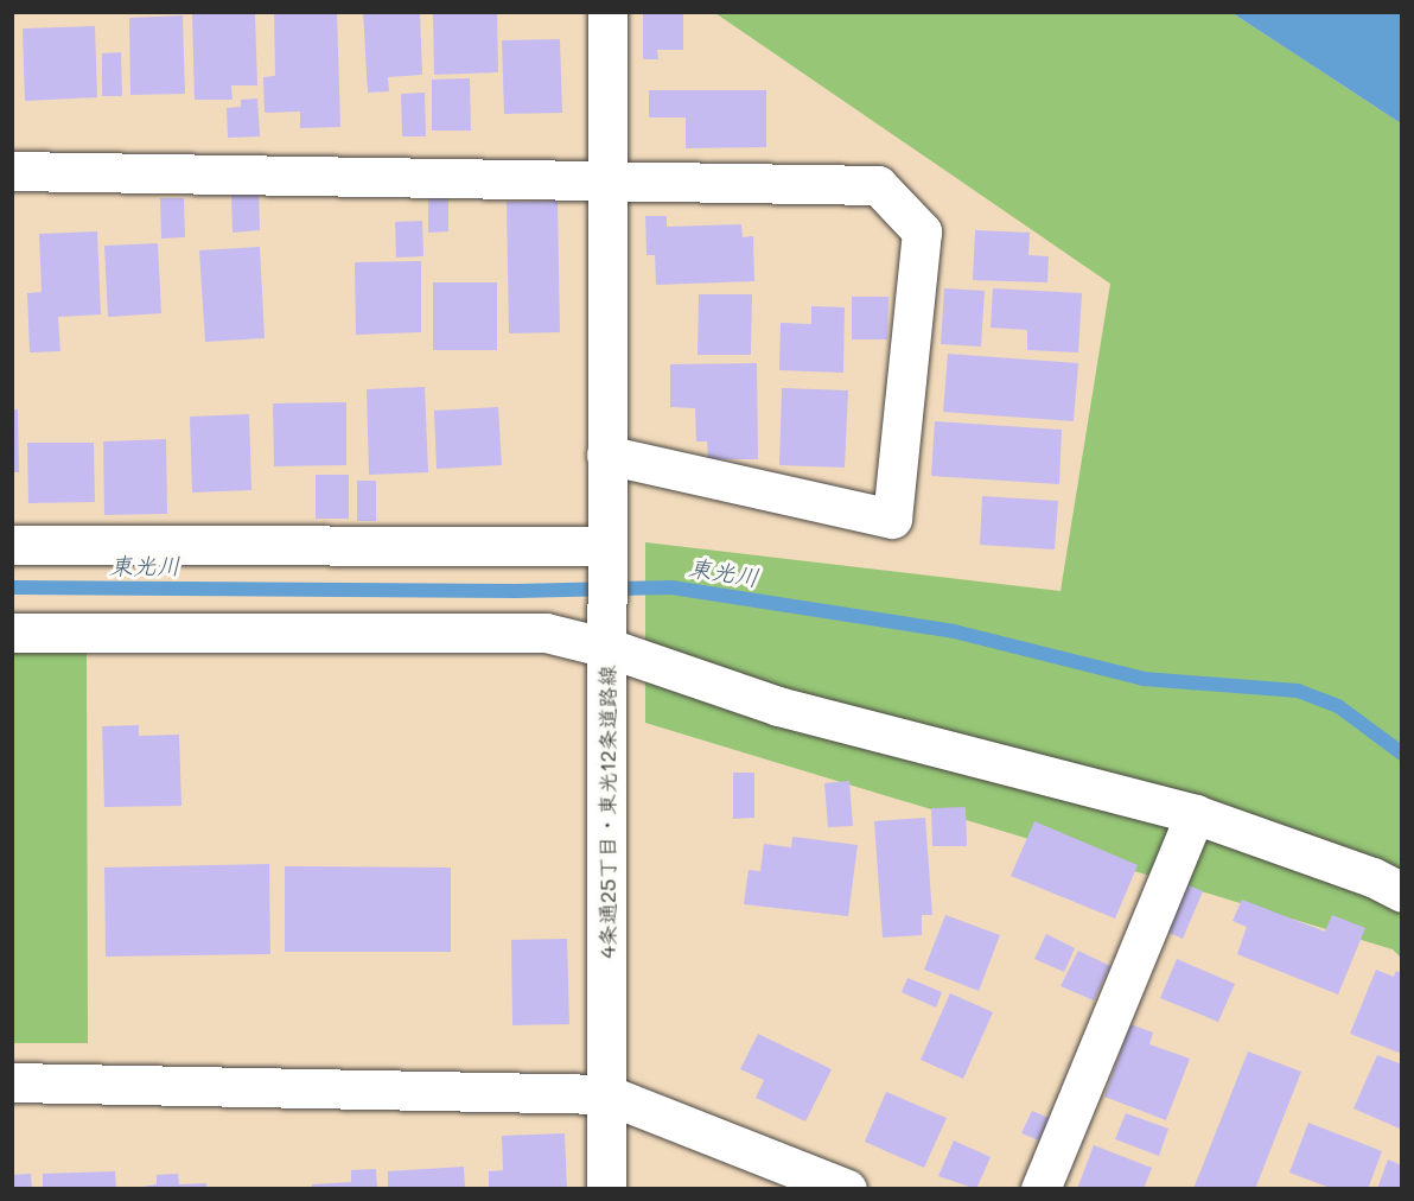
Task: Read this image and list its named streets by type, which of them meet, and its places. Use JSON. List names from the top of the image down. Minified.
{"streets":{"street":["4条通25丁目・東光12条道路線"]},"water":["東光川"]}
